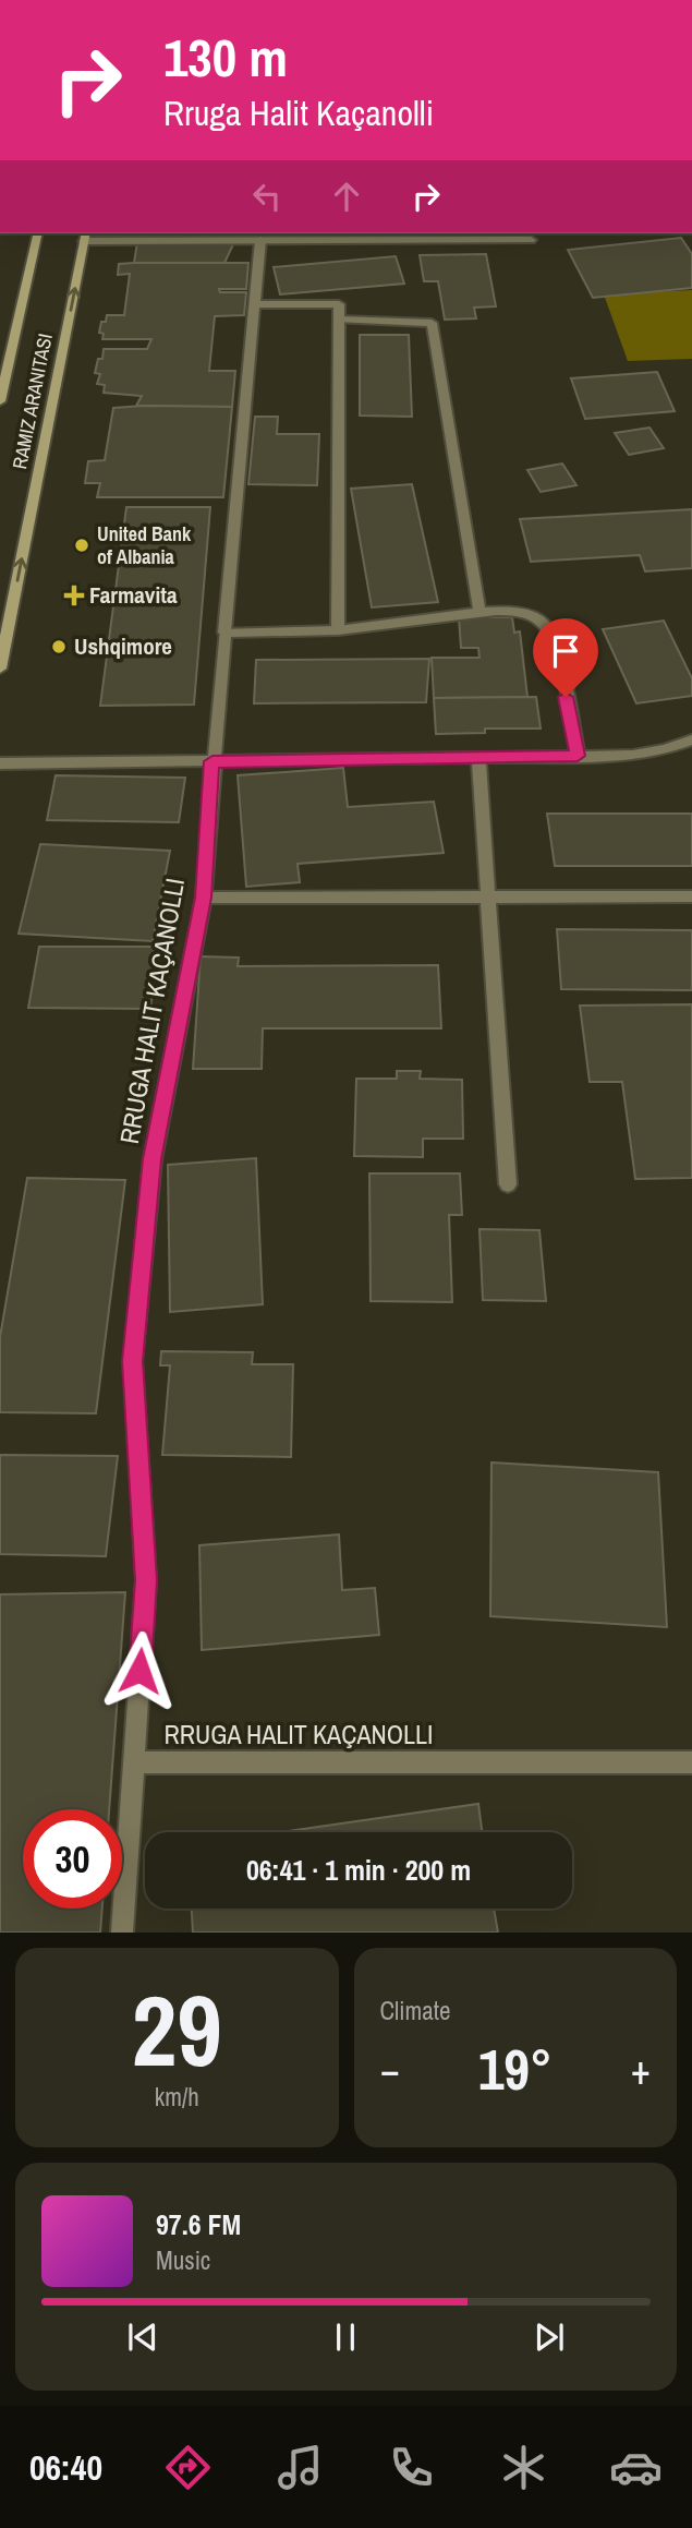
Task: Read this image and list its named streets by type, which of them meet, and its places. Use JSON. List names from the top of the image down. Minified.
{"streets":{"main road":["RAMIZ ARANITASI"],"street":["RRUGA HALIT KAÇANOLLI"]},"places":{"other":["United Bank of Albania","Ushqimore"],"health":["Farmavita"]},"page":{"turn":["130 m","Rruga Halit Kaçanolli"],"limit":"30","trip":"06:41 · 1 min · 200 m","tile":[["29","km/h"],"Climate"],"heat":["−","19°","+"],"song":["97.6 FM","Music"],"tabs":"06:40"}}
